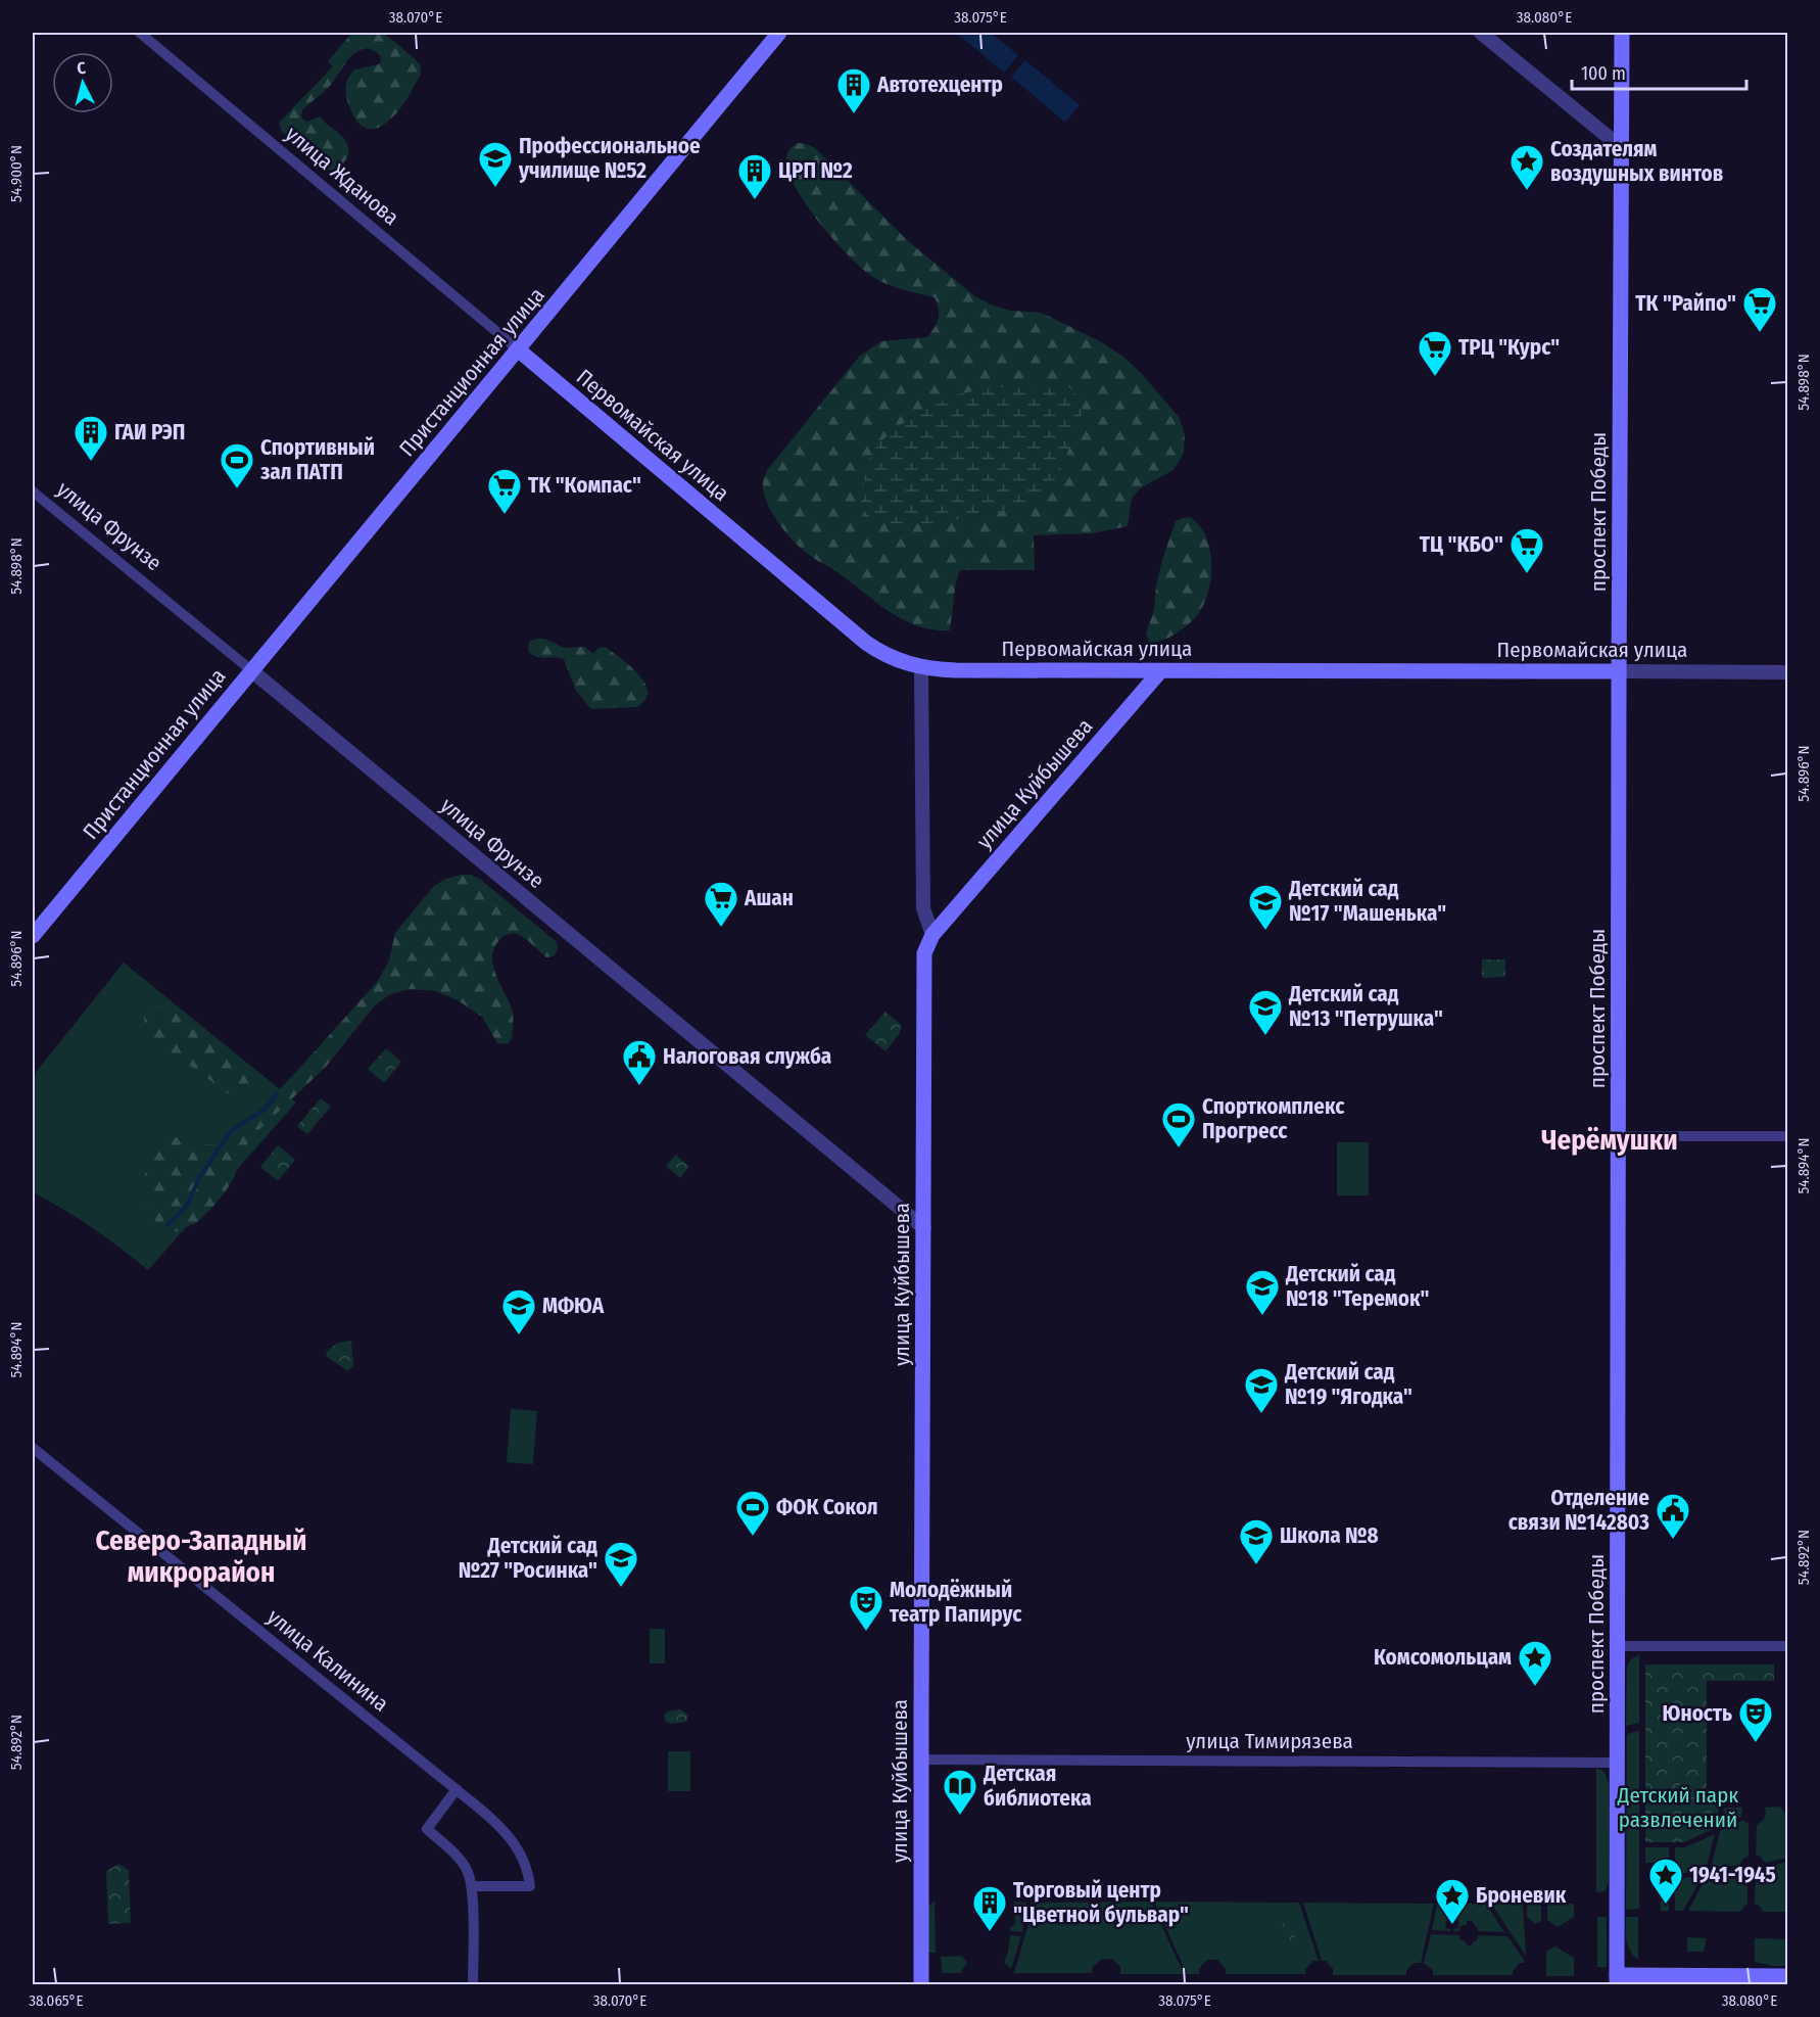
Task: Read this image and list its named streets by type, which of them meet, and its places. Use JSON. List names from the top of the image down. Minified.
{"streets":{"main road":["Пристанционная улица","Первомайская улица","проспект Победы","улица Куйбышева"],"street":["улица Жданова","улица Фрунзе","улица Калинина","улица Тимирязева"]},"crossings":[["улица Жданова","Пристанционная улица"],["улица Жданова","Первомайская улица"],["Пристанционная улица","Первомайская улица"],["Пристанционная улица","улица Фрунзе"],["Первомайская улица","проспект Победы"],["Первомайская улица","улица Куйбышева"],["проспект Победы","улица Тимирязева"],["улица Фрунзе","улица Куйбышева"],["улица Куйбышева","улица Тимирязева"]],"districts":["Черёмушки","Северо-Западный микрорайон"],"parks":["Детский парк развлечений"],"places":{"building":["Автотехцентр","ЦРП №2","ГАИ РЭП","Торговый центр \"Цветной бульвар\""],"school or university":["Профессиональное училище №52","Детский сад №17 \"Машенька\"","Детский сад №13 \"Петрушка\"","Детский сад №18 \"Теремок\"","МФЮА","Детский сад №19 \"Ягодка\"","Школа №8","Детский сад №27 \"Росинка\""],"place":["Создателям воздушных винтов","Комсомольцам","1941-1945","Броневик"],"supermarket":["ТК \"Райпо\"","ТРЦ \"Курс\"","ТК \"Компас\"","ТЦ \"КБО\"","Ашан"],"sports":["Спортивный зал ПАТП","Спорткомплекс Прогресс","ФОК Сокол"],"public building":["Налоговая служба","Отделение связи №142803"],"theatre":["Молодёжный театр Папирус","Юность"],"library":["Детская библиотека"]},"scale_bar":"100 m","north":"top","coordinates":["38.070°E","38.075°E","38.080°E","54.900°N","54.898°N","54.896°N","54.894°N","54.892°N","38.065°E"]}
